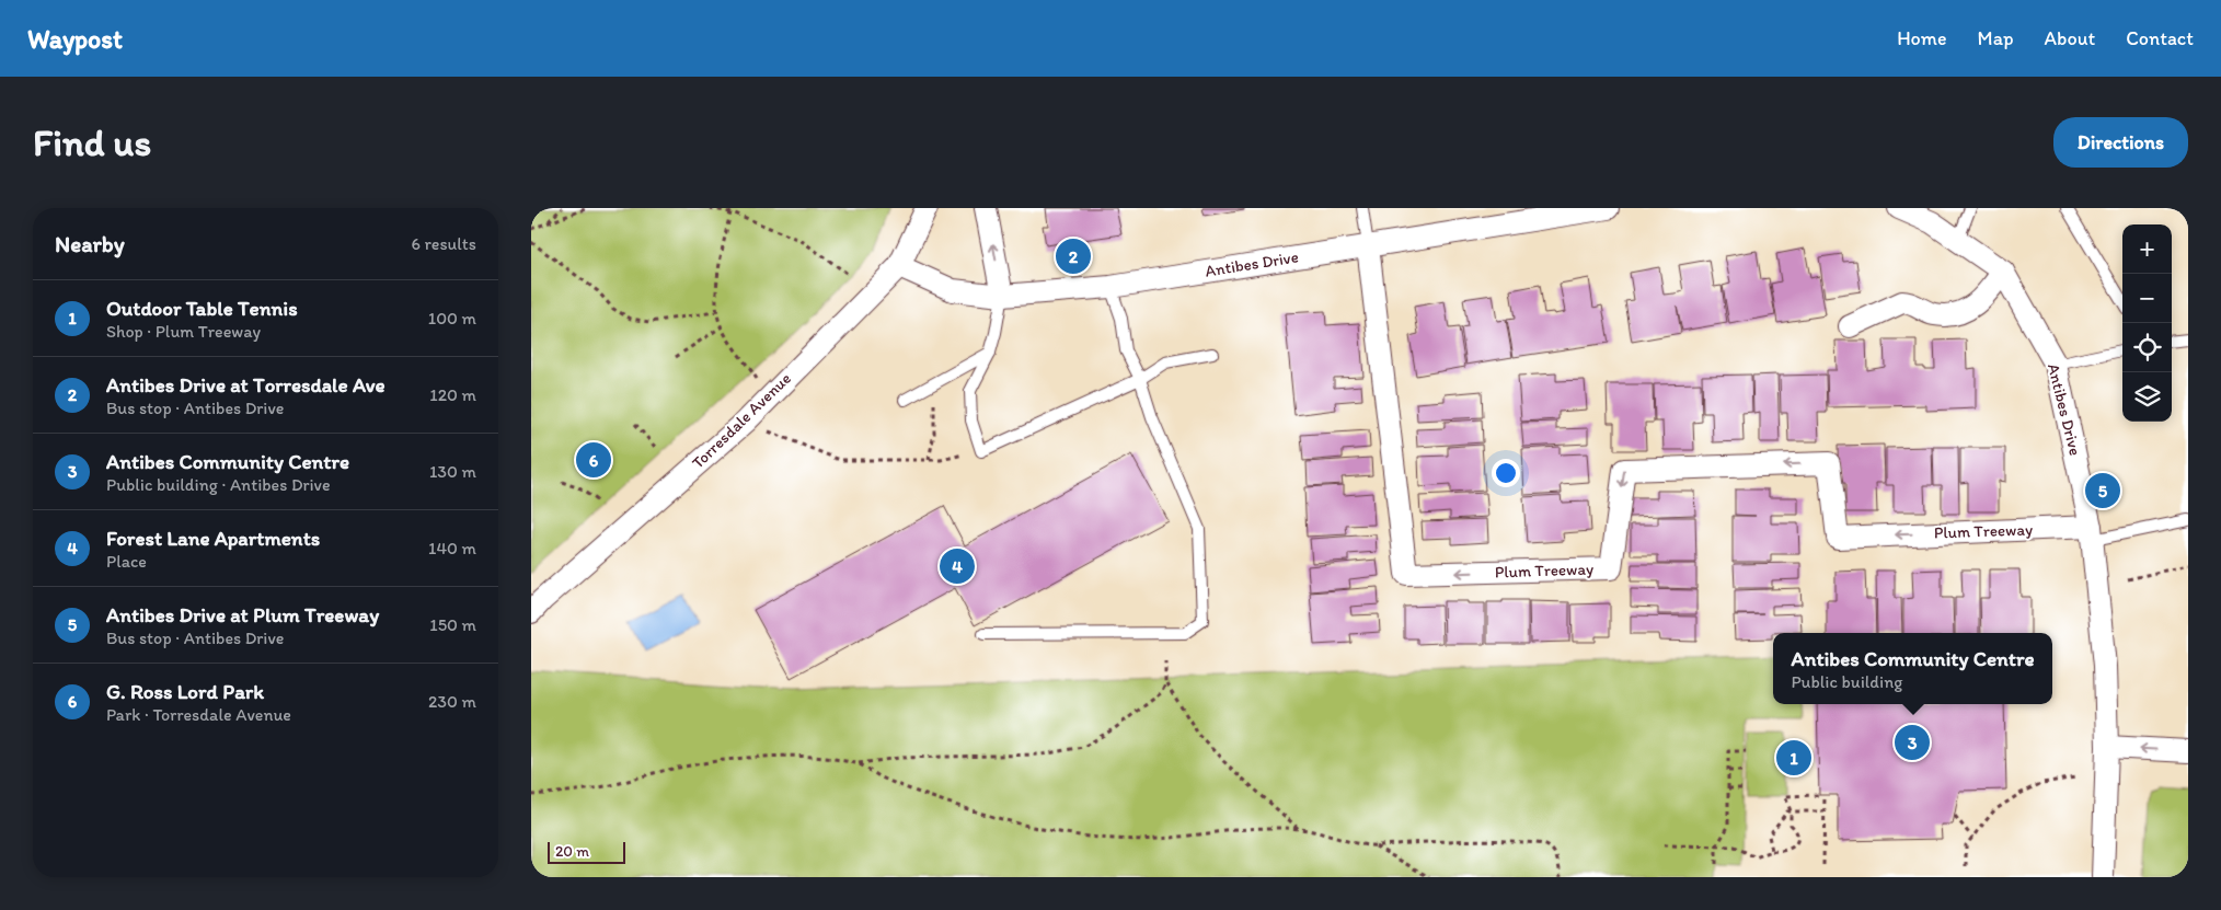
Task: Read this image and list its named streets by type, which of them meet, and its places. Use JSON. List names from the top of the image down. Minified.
{"streets":{"street":["Antibes Drive","Torresdale Avenue","Plum Treeway"]},"crossings":[["Antibes Drive","Torresdale Avenue"],["Antibes Drive","Plum Treeway"]],"scale_bar":"20 m","page":{"header":"Waypost","nav":["Home","Map","About","Contact"],"buttons":"Directions","title":"Find us","heading":["Nearby","6 results"],"map_buttons":["+","−"],"pins":["2","6","5","4","3","1"],"list":[{"mark":"1","name":"Outdoor Table Tennis","note":"Shop · Plum Treeway","value":"100 m"},{"mark":"2","name":"Antibes Drive at Torresdale Ave","note":"Bus stop · Antibes Drive","value":"120 m"},{"mark":"3","name":"Antibes Community Centre","note":"Public building · Antibes Drive","value":"130 m"},{"mark":"4","name":"Forest Lane Apartments","note":"Place","value":"140 m"},{"mark":"5","name":"Antibes Drive at Plum Treeway","note":"Bus stop · Antibes Drive","value":"150 m"},{"mark":"6","name":"G. Ross Lord Park","note":"Park · Torresdale Avenue","value":"230 m"}],"popup":["Antibes Community Centre","Public building"],"scale":"20 m"}}
